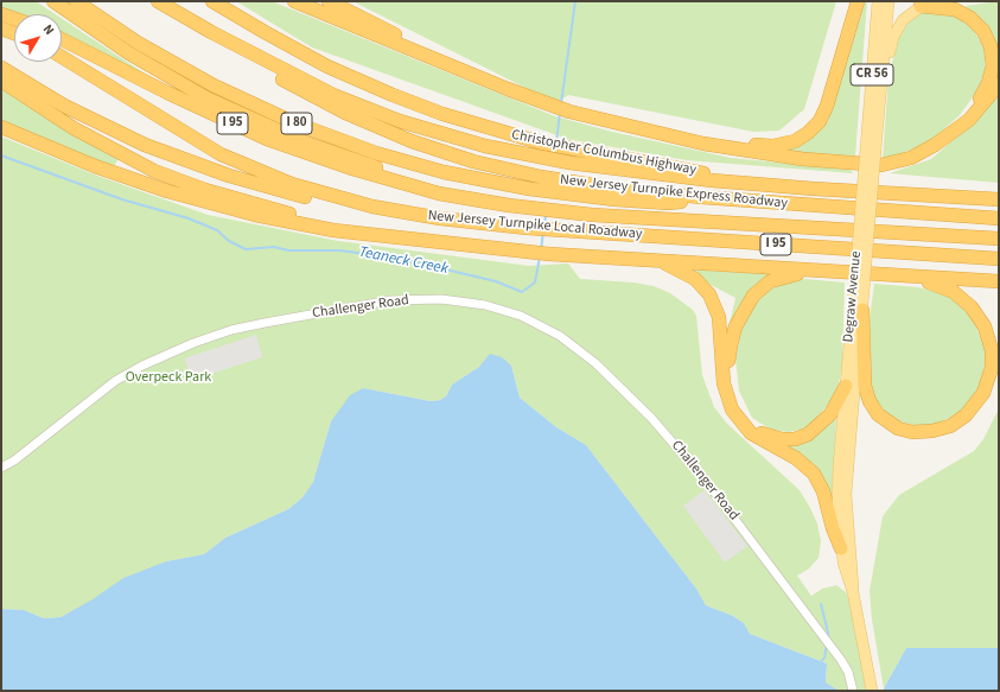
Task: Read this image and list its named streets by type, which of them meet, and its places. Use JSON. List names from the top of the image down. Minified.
{"streets":{"highway":["I 95","I 80","Christopher Columbus Highway","New Jersey Turnpike Express Roadway","New Jersey Turnpike Local Roadway"],"main road":["CR 56","Degraw Avenue"],"street":["Challenger Road"]},"crossings":[["I 80","New Jersey Turnpike Express Roadway"]],"water":["Teaneck Creek"],"parks":["Overpeck Park"],"north":"top right"}
